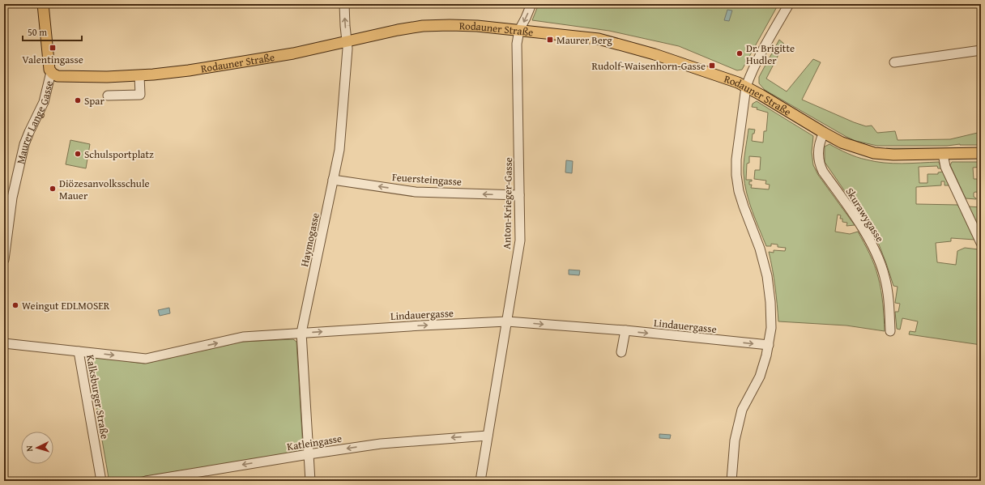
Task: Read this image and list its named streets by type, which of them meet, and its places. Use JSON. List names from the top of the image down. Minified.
{"streets":{"main road":["Rodauner Straße","Maurer Lange Gasse"],"street":["Feuersteingasse","Anton-Krieger-Gasse","Skurawygasse","Haymogasse","Lindauergasse","Kalksburger Straße","Katleingasse"]},"crossings":[["Rodauner Straße","Maurer Lange Gasse"],["Rodauner Straße","Anton-Krieger-Gasse"],["Rodauner Straße","Skurawygasse"],["Rodauner Straße","Haymogasse"],["Feuersteingasse","Anton-Krieger-Gasse"],["Feuersteingasse","Haymogasse"],["Anton-Krieger-Gasse","Lindauergasse"],["Anton-Krieger-Gasse","Katleingasse"],["Haymogasse","Lindauergasse"],["Haymogasse","Katleingasse"],["Lindauergasse","Kalksburger Straße"]],"one_way":["Feuersteingasse","Lindauergasse","Katleingasse"],"places":{"transit":["Maurer Berg","Valentingasse","Rudolf-Waisenhorn-Gasse"],"other":["Dr. Brigitte Hudler","Spar","Schulsportplatz","Diözesanvolksschule Mauer","Weingut EDLMOSER"]},"scale_bar":"50 m","north":"left"}
